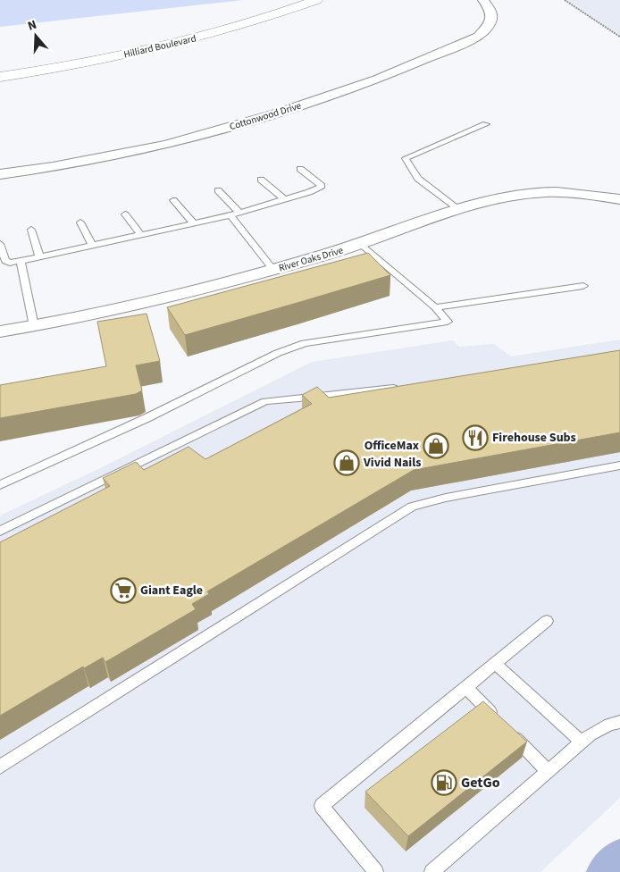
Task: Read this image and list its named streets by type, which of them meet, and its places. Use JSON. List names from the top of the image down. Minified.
{"streets":{"main road":["Hilliard Boulevard"],"street":["Cottonwood Drive","River Oaks Drive"]},"places":{"restaurant":["Firehouse Subs"],"shop":["OfficeMax","Vivid Nails"],"supermarket":["Giant Eagle"],"fuel station":["GetGo"]},"north":"top"}
